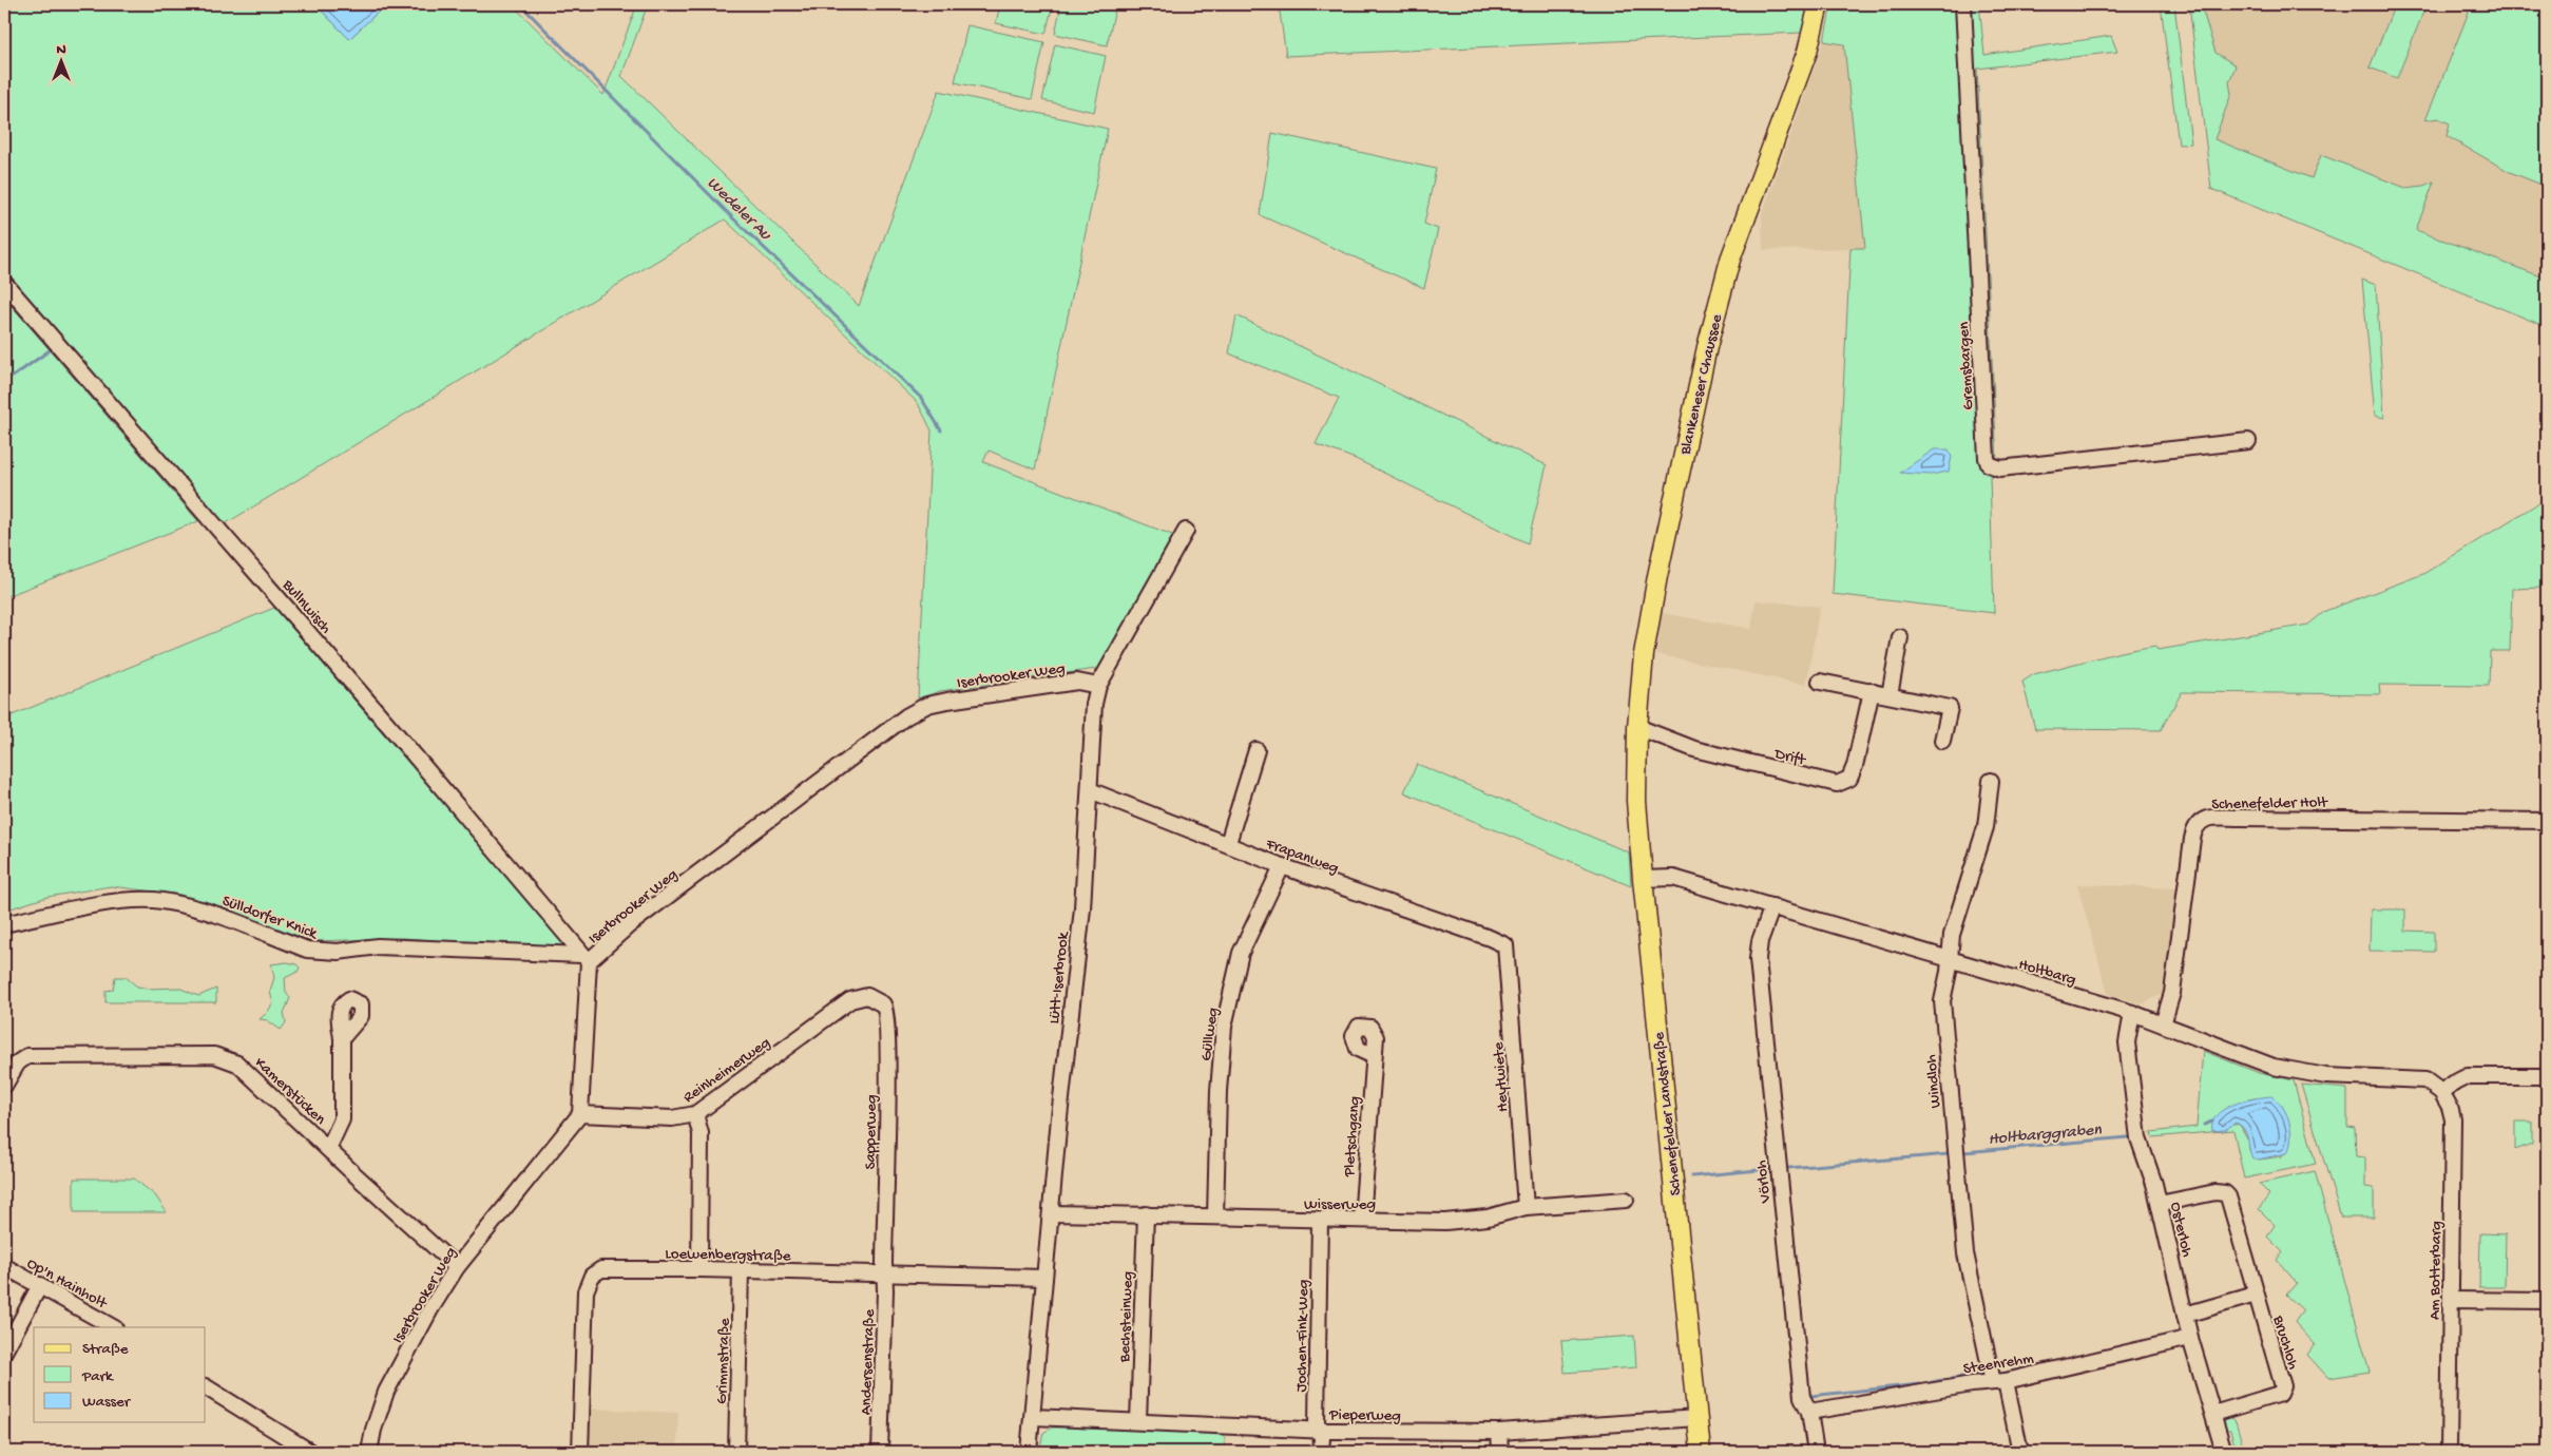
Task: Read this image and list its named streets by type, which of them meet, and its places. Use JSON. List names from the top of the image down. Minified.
{"streets":{"main road":["Blankeneser Chaussee","Schenefelder Landstraße"],"street":["Gremsbargen","Bullnwisch","Iserbrooker Weg","Drift","Schenefelder Holt","Frapanweg","Sülldorfer Knick","Holtbarg","Lütt-Iserbrook","Güllweg","Reinheimerweg","Heytwiete","Windloh","Kamerstücken","Sapperweg","Pletschgang","Vörloh","Wisserweg","Osterloh","Loewenbergstraße","Am Botterbarg","Op'n Hainholt","Bechsteinweg","Jochen-Fink-Weg","Bruchloh","Grimmstraße","Andersenstraße","Steenrehm","Pieperweg"]},"crossings":[["Blankeneser Chaussee","Drift"],["Blankeneser Chaussee","Schenefelder Landstraße"],["Bullnwisch","Iserbrooker Weg"],["Bullnwisch","Sülldorfer Knick"],["Iserbrooker Weg","Sülldorfer Knick"],["Iserbrooker Weg","Lütt-Iserbrook"],["Iserbrooker Weg","Reinheimerweg"],["Iserbrooker Weg","Kamerstücken"],["Schenefelder Holt","Holtbarg"],["Frapanweg","Lütt-Iserbrook"],["Frapanweg","Güllweg"],["Frapanweg","Heytwiete"],["Holtbarg","Windloh"],["Holtbarg","Schenefelder Landstraße"],["Holtbarg","Vörloh"],["Holtbarg","Osterloh"],["Holtbarg","Am Botterbarg"],["Lütt-Iserbrook","Wisserweg"],["Lütt-Iserbrook","Loewenbergstraße"],["Lütt-Iserbrook","Pieperweg"],["Güllweg","Wisserweg"],["Reinheimerweg","Sapperweg"],["Heytwiete","Wisserweg"],["Windloh","Steenrehm"],["Schenefelder Landstraße","Pieperweg"],["Sapperweg","Loewenbergstraße"],["Sapperweg","Andersenstraße"],["Pletschgang","Wisserweg"],["Vörloh","Steenrehm"],["Wisserweg","Bechsteinweg"],["Wisserweg","Jochen-Fink-Weg"],["Osterloh","Bruchloh"],["Osterloh","Steenrehm"],["Loewenbergstraße","Grimmstraße"],["Loewenbergstraße","Andersenstraße"],["Bechsteinweg","Pieperweg"],["Jochen-Fink-Weg","Pieperweg"]],"water":["Wedeler Au","Holtbarggraben"],"legend":["Straße","Park","Wasser"],"north":"top"}
